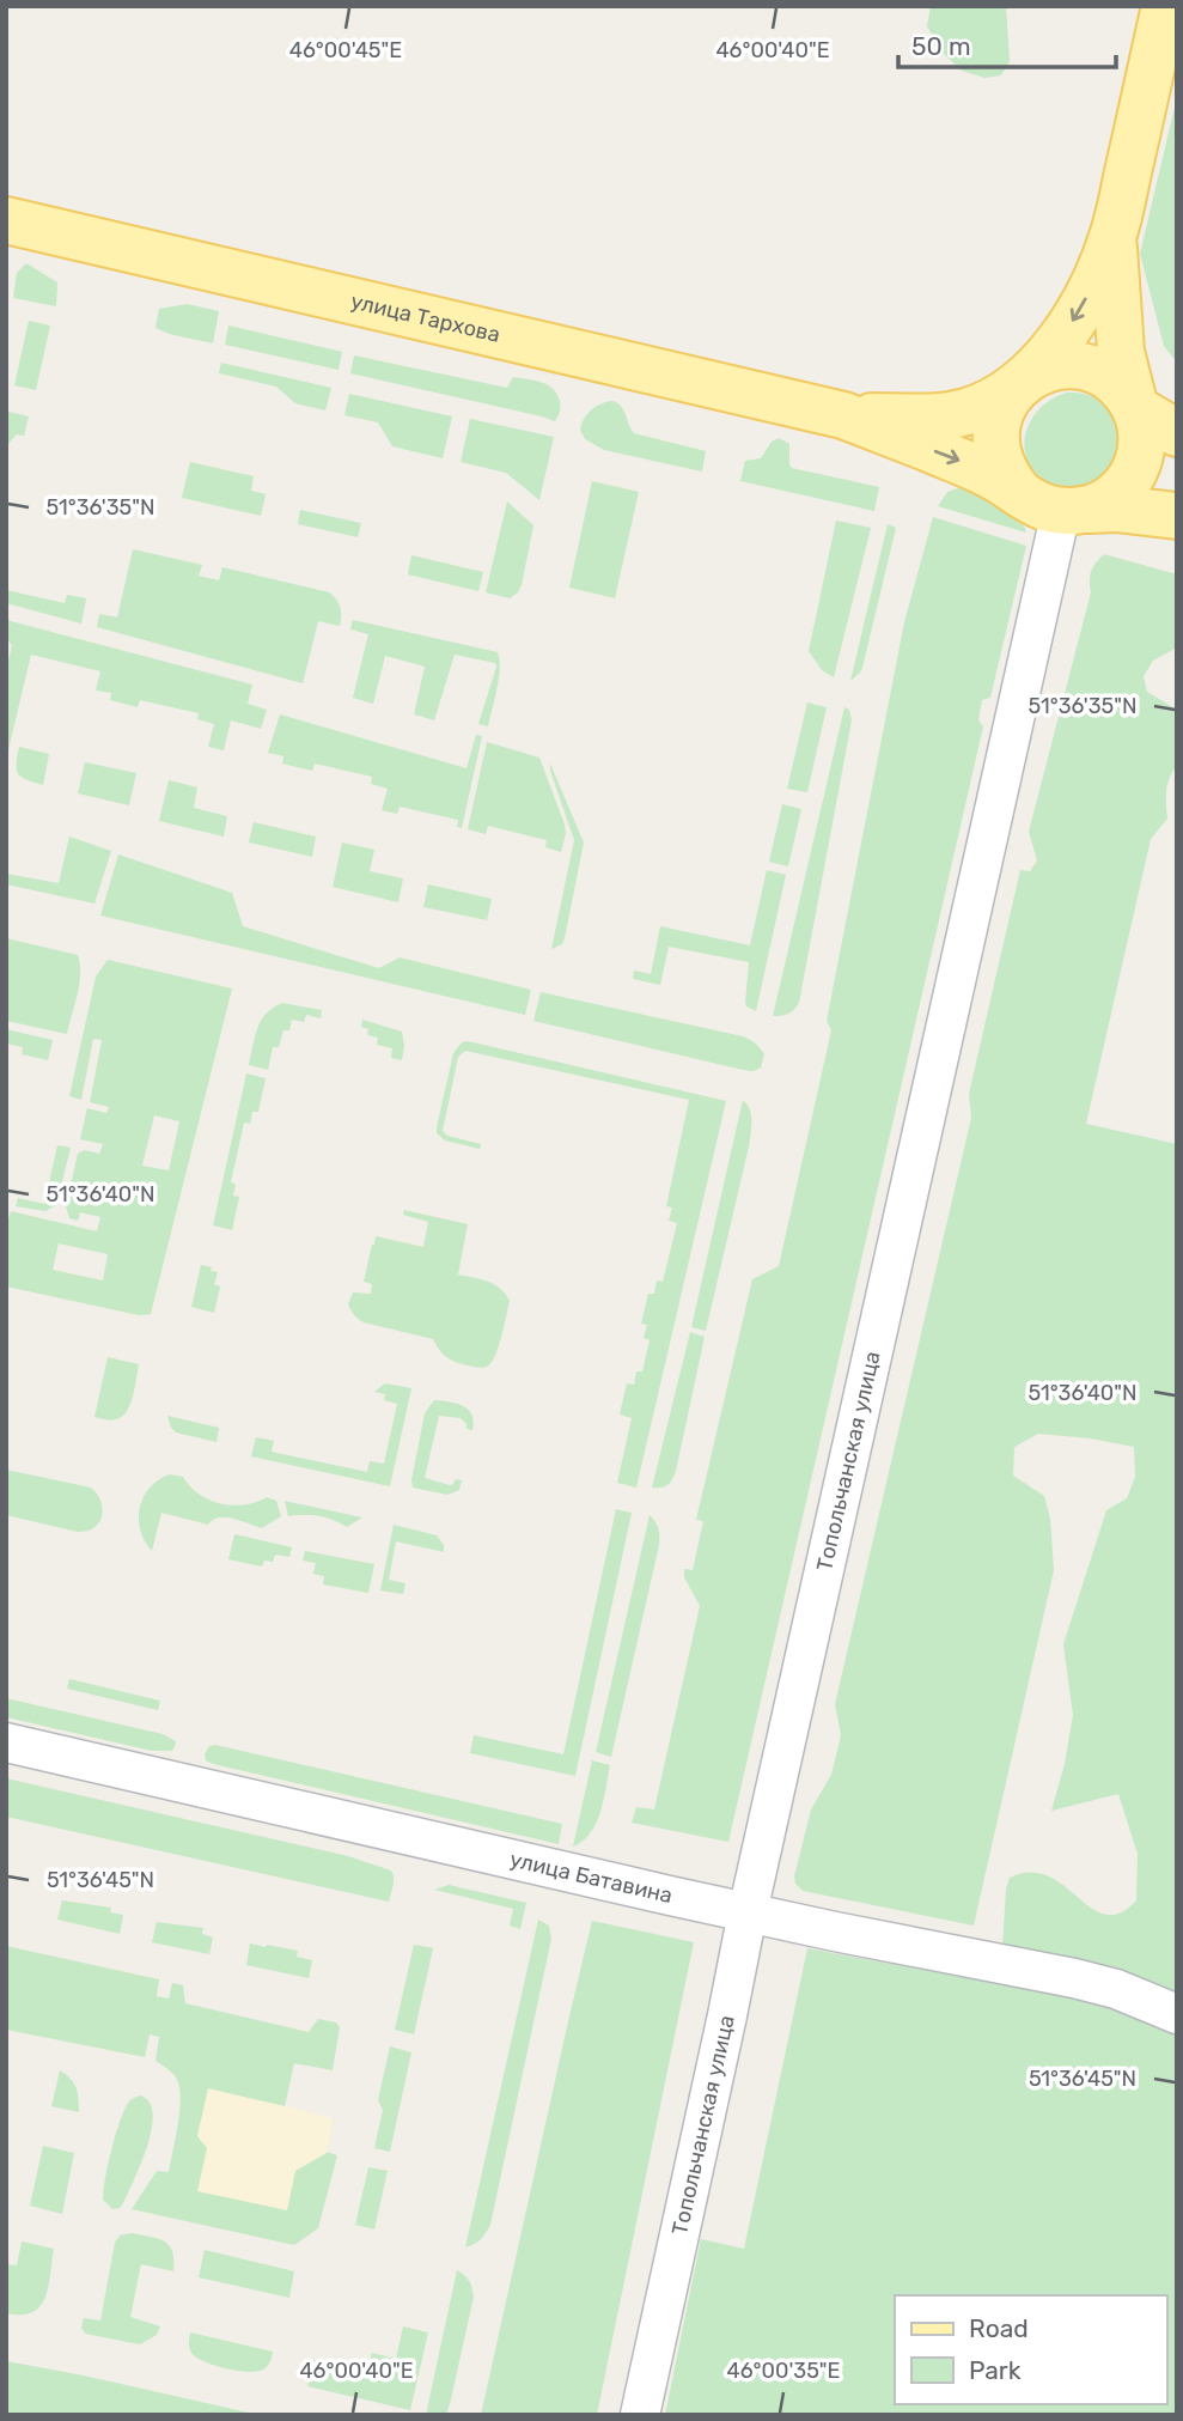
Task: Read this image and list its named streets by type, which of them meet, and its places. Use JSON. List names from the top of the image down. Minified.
{"streets":{"main road":["улица Тархова"],"street":["Топольчанская улица","улица Батавина"]},"crossings":[["улица Тархова","Топольчанская улица"],["Топольчанская улица","улица Батавина"]],"legend":["Road","Park"],"scale_bar":"50 m","coordinates":["46°00'45\"E","46°00'40\"E","51°36'35\"N","51°36'40\"N","51°36'45\"N","46°00'35\"E"]}
